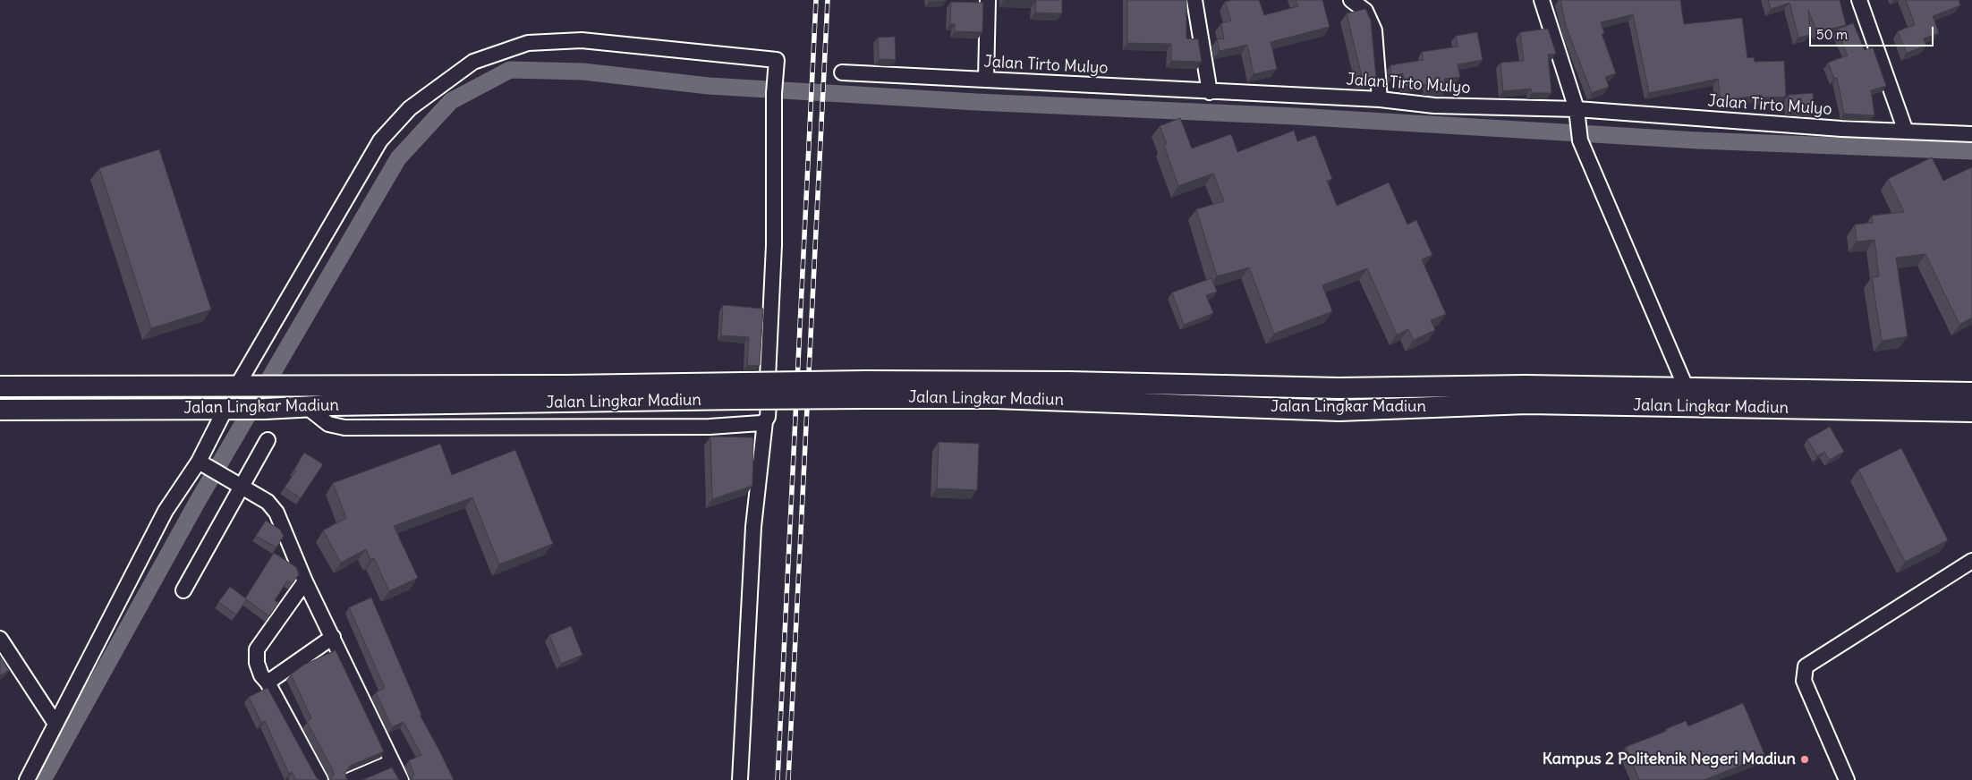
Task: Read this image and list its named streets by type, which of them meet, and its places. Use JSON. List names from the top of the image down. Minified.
{"streets":{"main road":["Jalan Lingkar Madiun"],"street":["Jalan Tirto Mulyo"]},"places":["Kampus 2 Politeknik Negeri Madiun"],"scale_bar":"50 m"}
